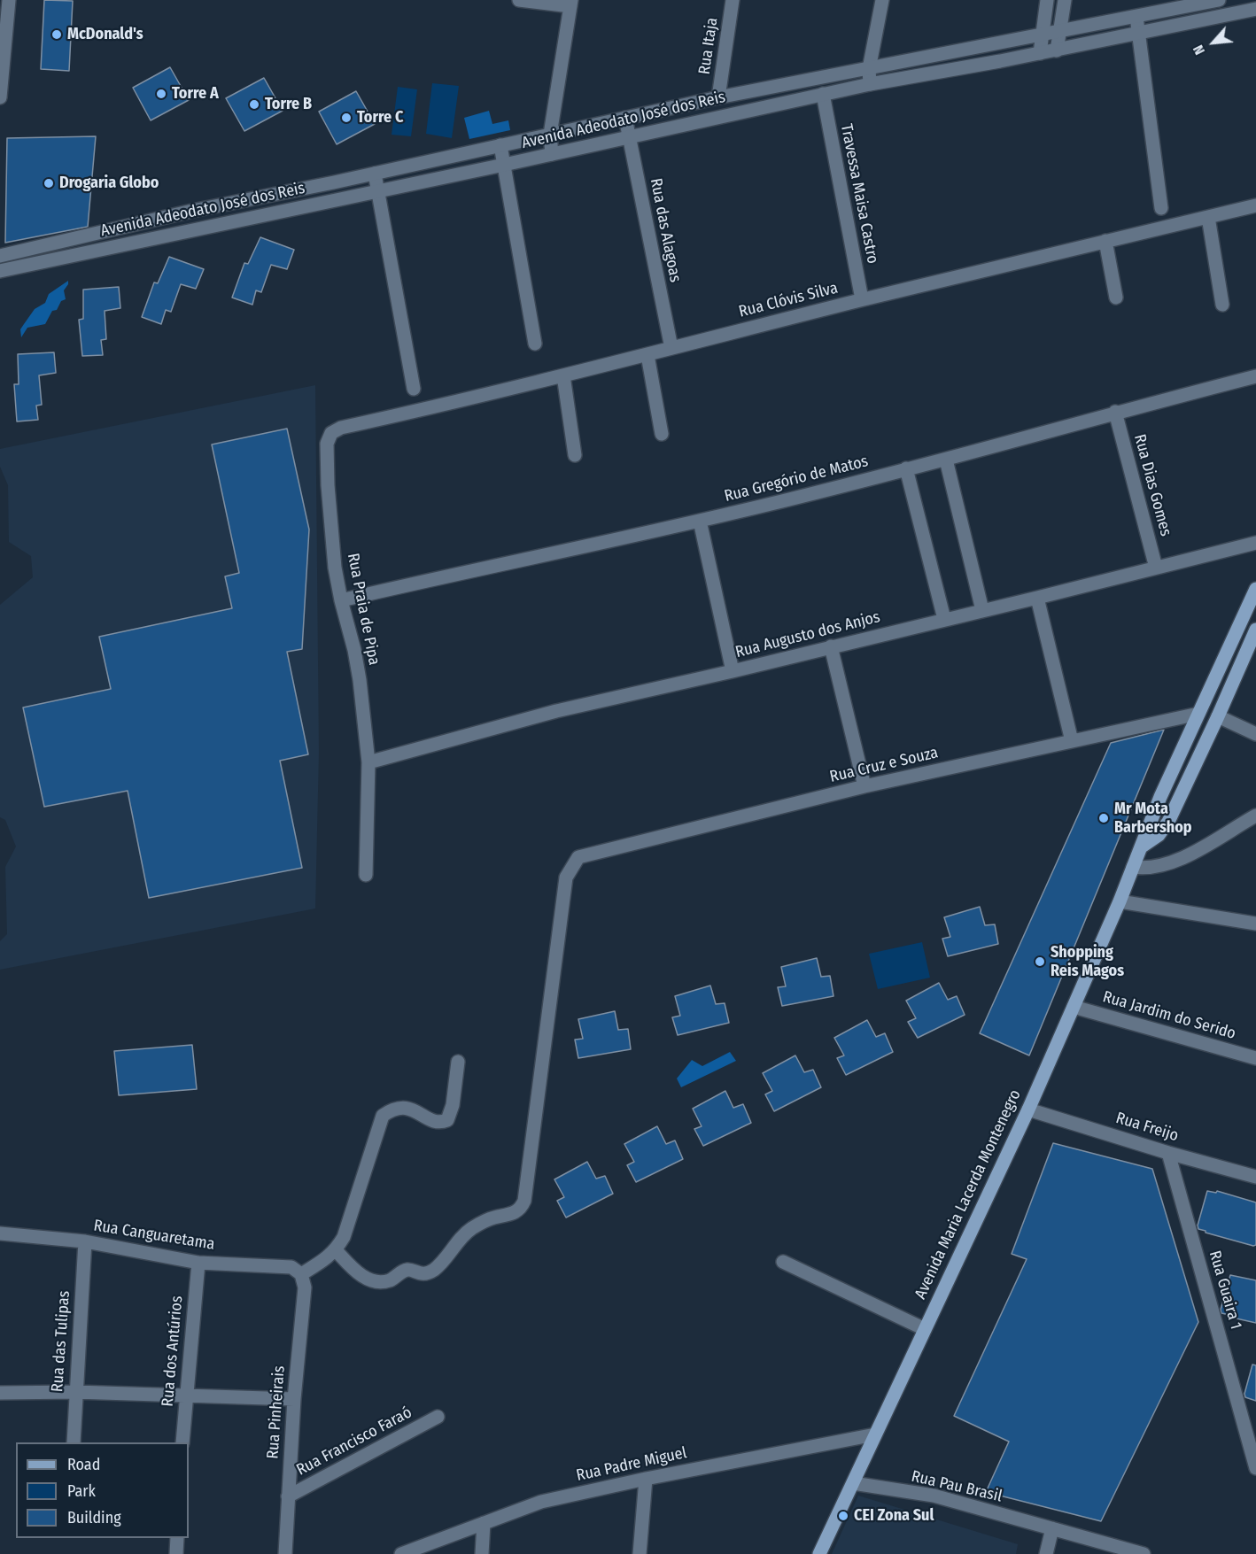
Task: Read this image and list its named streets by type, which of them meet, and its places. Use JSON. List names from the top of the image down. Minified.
{"streets":{"main road":["Avenida Maria Lacerda Montenegro"],"street":["Rua Itaja","Avenida Adeodato José dos Reis","Travessa Maisa Castro","Rua das Alagoas","Rua Clóvis Silva","Rua Gregório de Matos","Rua Dias Gomes","Rua Praia de Pipa","Rua Augusto dos Anjos","Rua Cruz e Souza","Rua Jardim do Serido","Rua Freijo","Rua Canguaretama","Rua Guaira 1","Rua das Tulipas","Rua dos Antúrios","Rua Pinheirais","Rua Francisco Faraó","Rua Padre Miguel","Rua Pau Brasil"]},"crossings":[["Rua Itaja","Avenida Adeodato José dos Reis"],["Avenida Adeodato José dos Reis","Travessa Maisa Castro"],["Avenida Adeodato José dos Reis","Rua das Alagoas"],["Travessa Maisa Castro","Rua Clóvis Silva"],["Rua das Alagoas","Rua Clóvis Silva"],["Rua Clóvis Silva","Rua Praia de Pipa"],["Rua Gregório de Matos","Rua Dias Gomes"],["Rua Gregório de Matos","Rua Praia de Pipa"],["Rua Dias Gomes","Rua Augusto dos Anjos"],["Rua Praia de Pipa","Rua Augusto dos Anjos"],["Rua Cruz e Souza","Avenida Maria Lacerda Montenegro"],["Rua Jardim do Serido","Avenida Maria Lacerda Montenegro"],["Rua Freijo","Avenida Maria Lacerda Montenegro"],["Rua Freijo","Rua Guaira 1"],["Avenida Maria Lacerda Montenegro","Rua Padre Miguel"],["Avenida Maria Lacerda Montenegro","Rua Pau Brasil"],["Rua Canguaretama","Rua das Tulipas"],["Rua Canguaretama","Rua dos Antúrios"],["Rua Canguaretama","Rua Pinheirais"],["Rua Pinheirais","Rua Francisco Faraó"]],"places":["McDonald's","Torre A","Torre B","Torre C","Drogaria Globo","Mr Mota Barbershop","Shopping Reis Magos","CEI Zona Sul"],"legend":["Road","Park","Building"],"north":"bottom left"}
